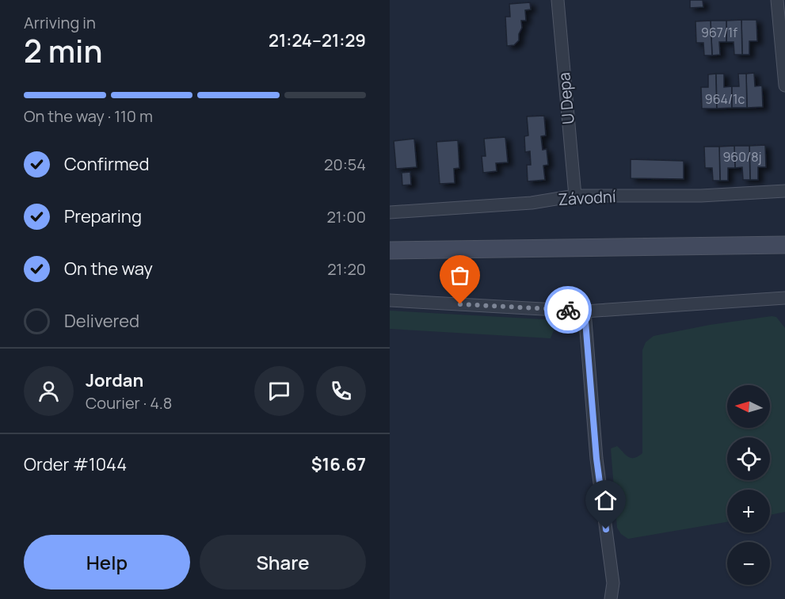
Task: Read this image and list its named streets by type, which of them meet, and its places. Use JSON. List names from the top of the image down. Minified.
{"streets":{"street":["U Depa","Závodní"]},"crossings":[["U Depa","Závodní"]],"house_numbers":["967/1f","964/1c","960/8j"],"north":"left","page":{"heading":["2 min","Arriving in","21:24–21:29"],"panel":["Jordan","Courier · 4.8","Order #1044","$16.67"],"bar":"On the way · 110 m","list":[["Confirmed","20:54"],["Preparing","21:00"],["On the way","21:20"],"Delivered"],"map_buttons":["+","−"],"buttons":["Help","Share"]}}
